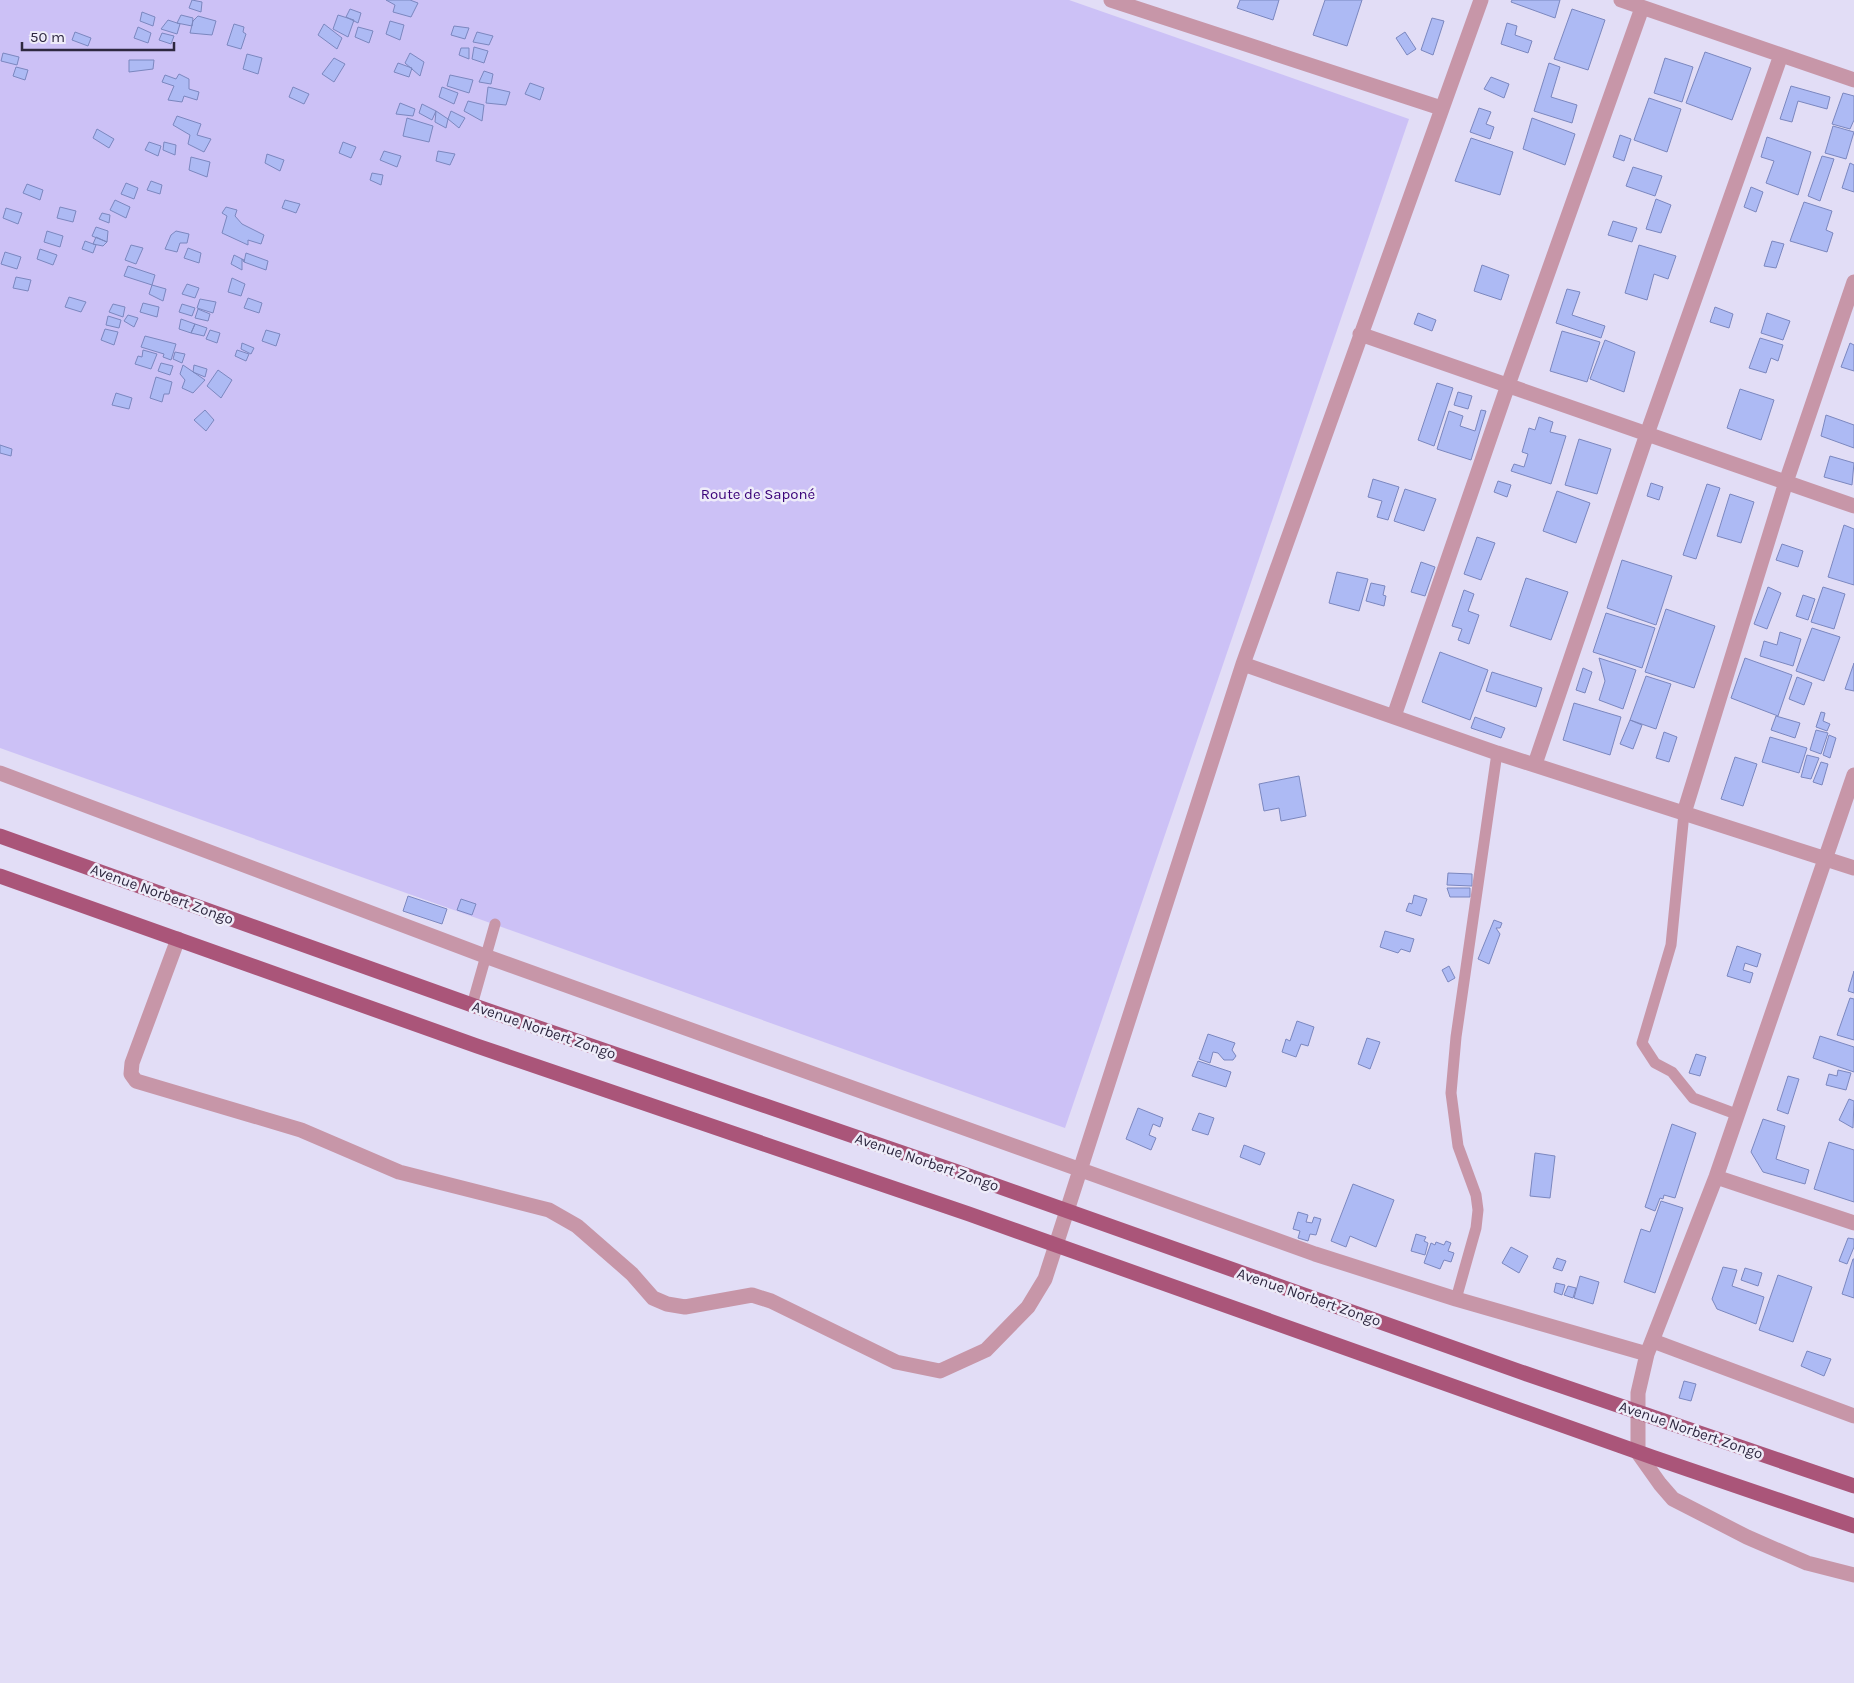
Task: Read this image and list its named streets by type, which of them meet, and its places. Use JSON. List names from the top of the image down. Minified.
{"streets":{"main road":["Avenue Norbert Zongo"]},"parks":["Route de Saponé"],"scale_bar":"50 m"}
